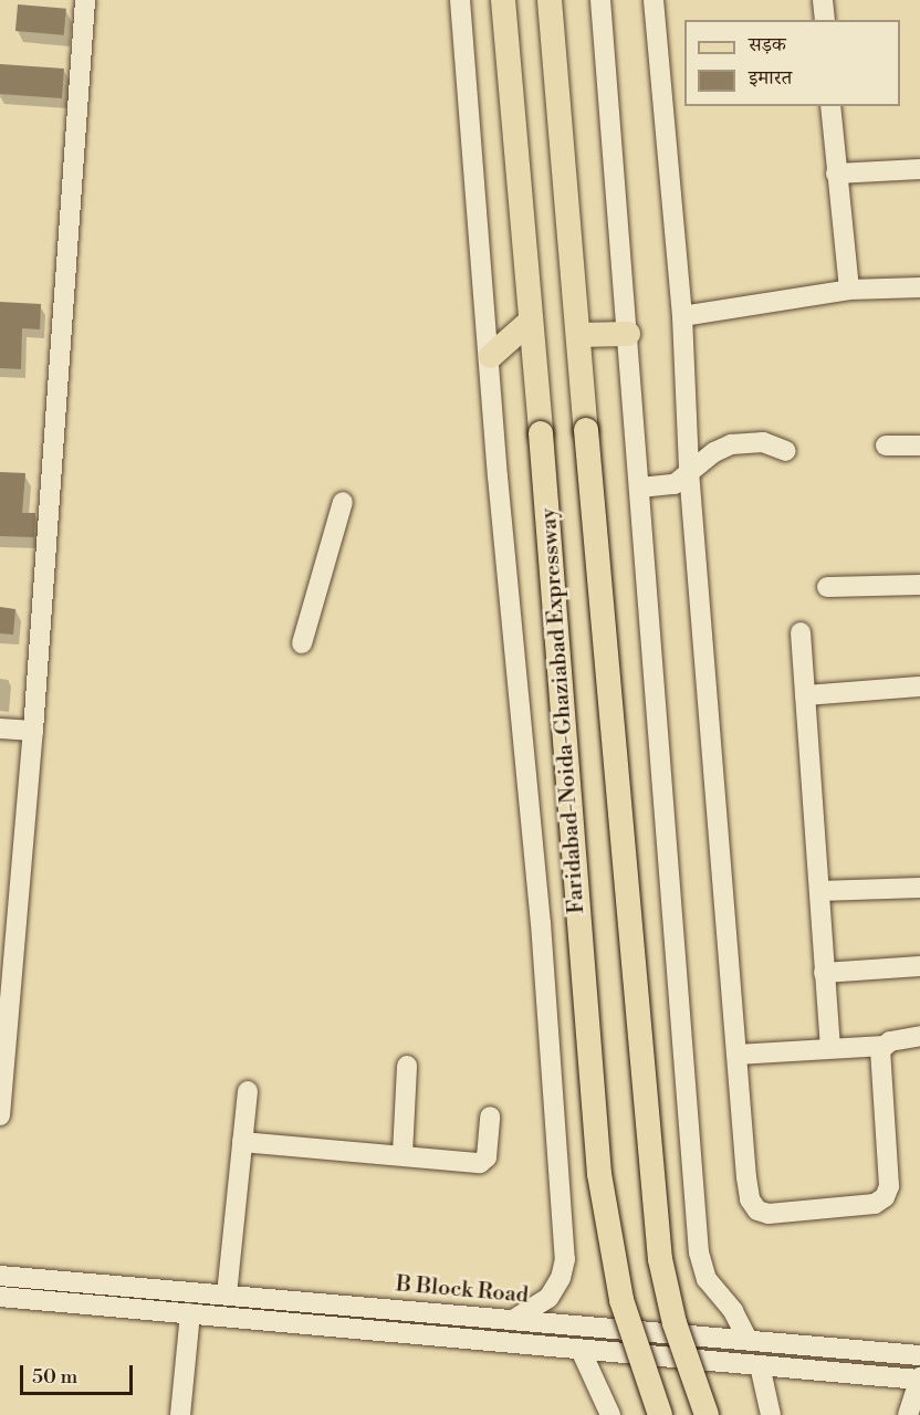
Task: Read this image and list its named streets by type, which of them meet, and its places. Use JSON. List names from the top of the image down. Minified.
{"streets":{"main road":["Faridabad-Noida-Ghaziabad Expressway"],"street":["B Block Road"]},"legend":["सड़क","इमारत"],"scale_bar":"50 m"}
